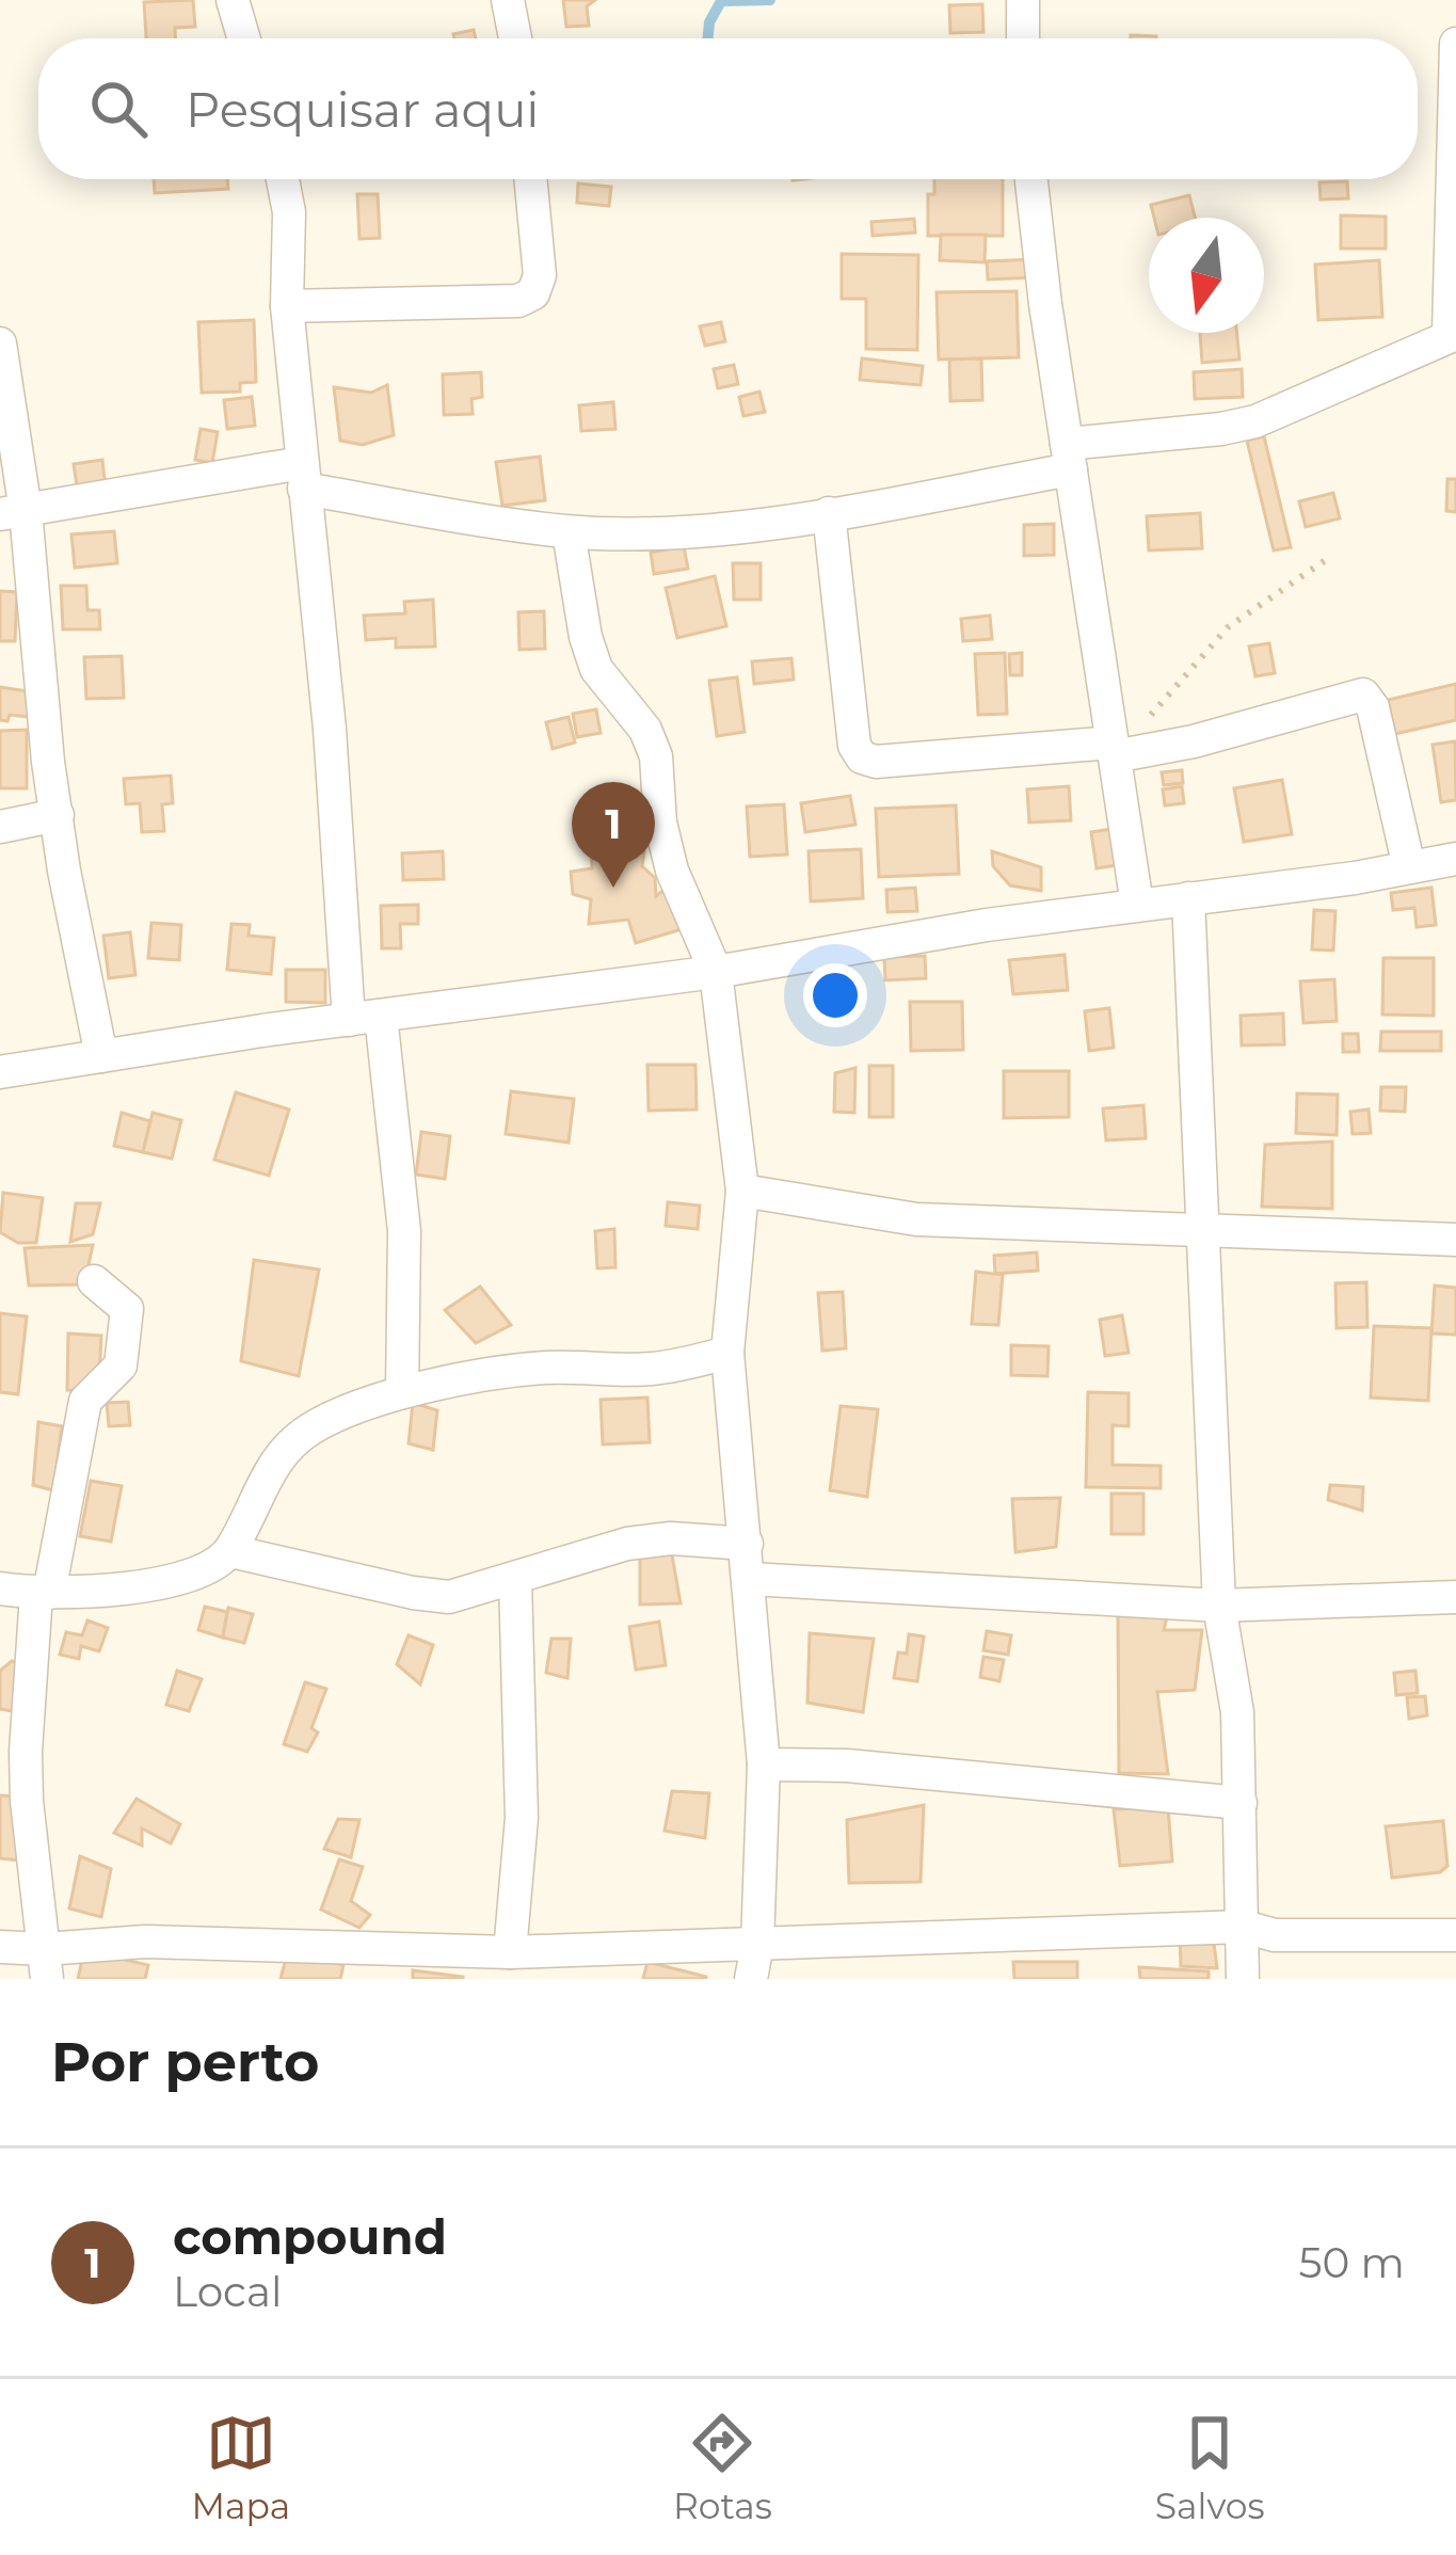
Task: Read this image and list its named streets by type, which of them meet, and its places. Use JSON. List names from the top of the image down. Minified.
{"north":"bottom","page":{"search":"Pesquisar aqui","pins":"1","heading":"Por perto","list":[{"mark":"1","name":"compound","note":"Local","value":"50 m"}],"nav":["Mapa","Rotas","Salvos"]}}
